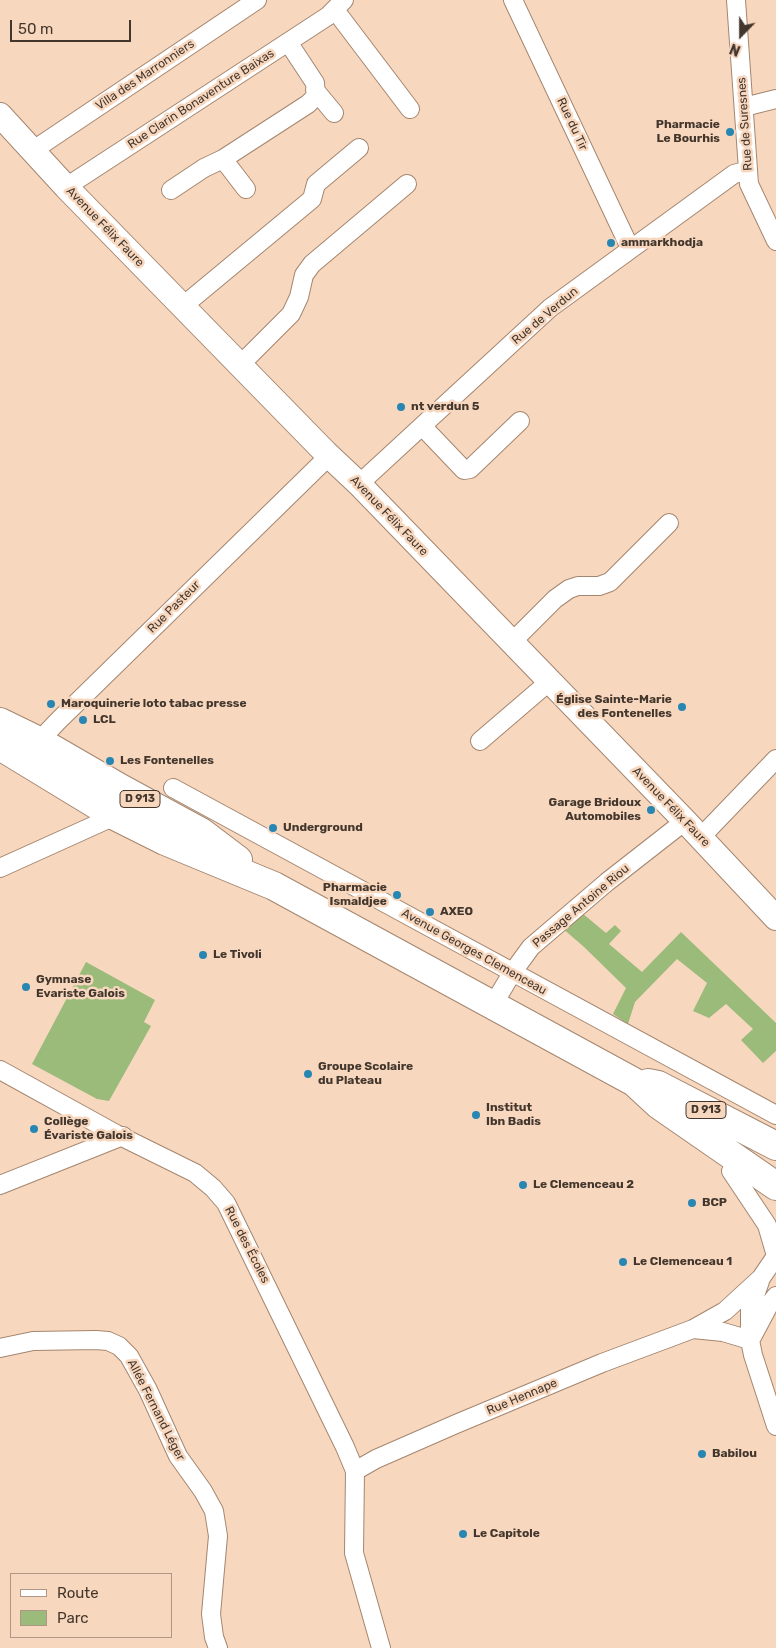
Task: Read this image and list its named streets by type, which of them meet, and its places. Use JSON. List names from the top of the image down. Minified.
{"streets":{"main road":["D 913"],"street":["Villa des Marronniers","Rue Clarin Bonaventure Baixas","Rue du Tir","Rue de Suresnes","Avenue Félix Faure","Rue de Verdun","Rue Pasteur","Passage Antoine Riou","Avenue Georges Clemenceau","Rue des Écoles","Rue Hennape","Allée Fernand Léger"]},"crossings":[["Villa des Marronniers","Avenue Félix Faure"],["Rue Clarin Bonaventure Baixas","Avenue Félix Faure"],["Rue du Tir","Rue de Verdun"],["Rue de Suresnes","Rue de Verdun"],["Avenue Félix Faure","Rue de Verdun"],["Avenue Félix Faure","Rue Pasteur"],["Avenue Félix Faure","Passage Antoine Riou"],["Rue Pasteur","D 913"],["D 913","Passage Antoine Riou"],["D 913","Rue Hennape"],["Passage Antoine Riou","Avenue Georges Clemenceau"],["Rue des Écoles","Rue Hennape"]],"places":["Pharmacie Le Bourhis","ammarkhodja","nt verdun 5","Maroquinerie loto tabac presse","Église Sainte-Marie des Fontenelles","LCL","Les Fontenelles","Garage Bridoux Automobiles","Underground","Pharmacie Ismaldjee","AXEO","Le Tivoli","Gymnase Evariste Galois","Groupe Scolaire du Plateau","Institut Ibn Badis","Collège Évariste Galois","Le Clemenceau 2","BCP","Le Clemenceau 1","Babilou","Le Capitole"],"legend":["Route","Parc"],"scale_bar":"50 m","north":"bottom"}
